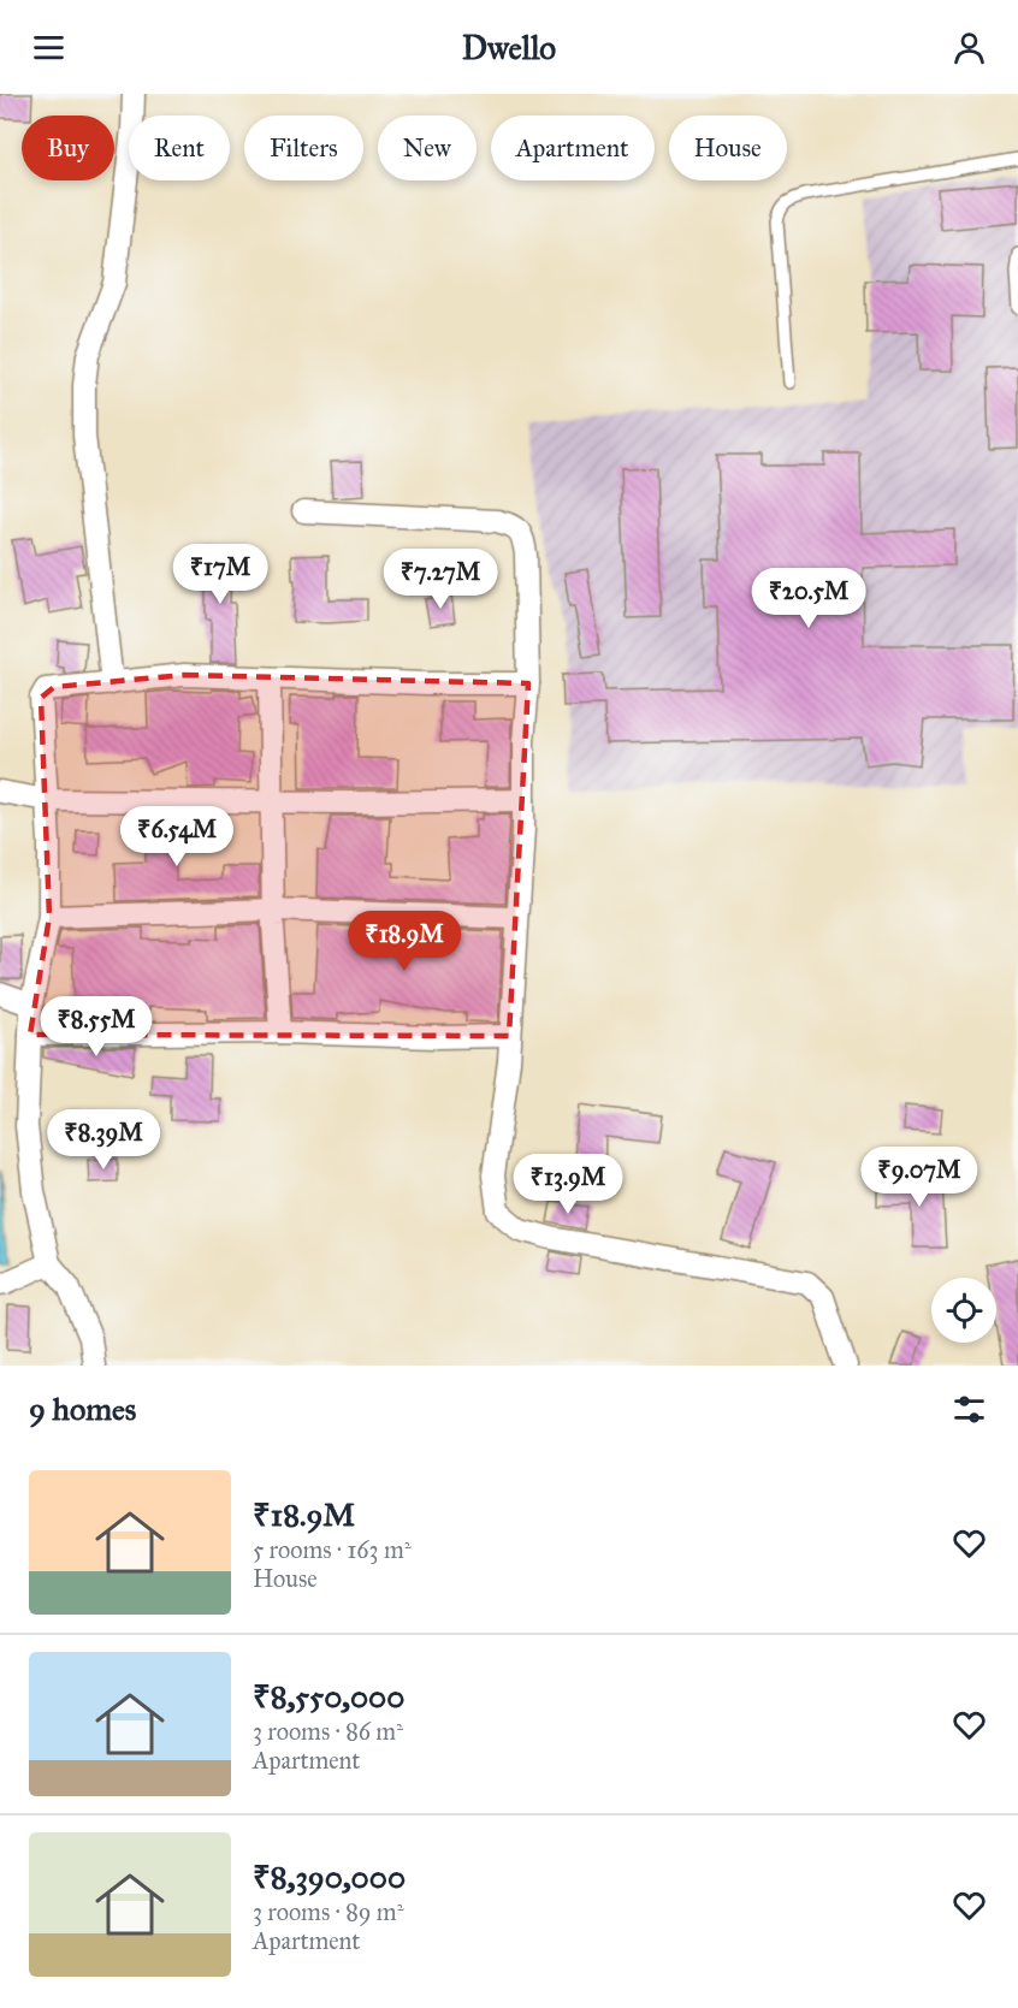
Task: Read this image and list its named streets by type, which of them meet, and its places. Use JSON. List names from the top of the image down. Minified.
{"page":{"header":"Dwello","chip":["Buy","Rent","Filters","New","Apartment","House"],"price":["₹17M","₹7.27M","₹20.5M","₹6.54M","₹18.9M","₹8.55M","₹8.39M","₹9.07M","₹13.9M"],"heading":"9 homes","list":[{"name":"₹18.9M","note":"5 rooms · 163 m² · House"},{"name":"₹8,550,000","note":"3 rooms · 86 m² · Apartment"},{"name":"₹8,390,000","note":"3 rooms · 89 m² · Apartment"}]}}
